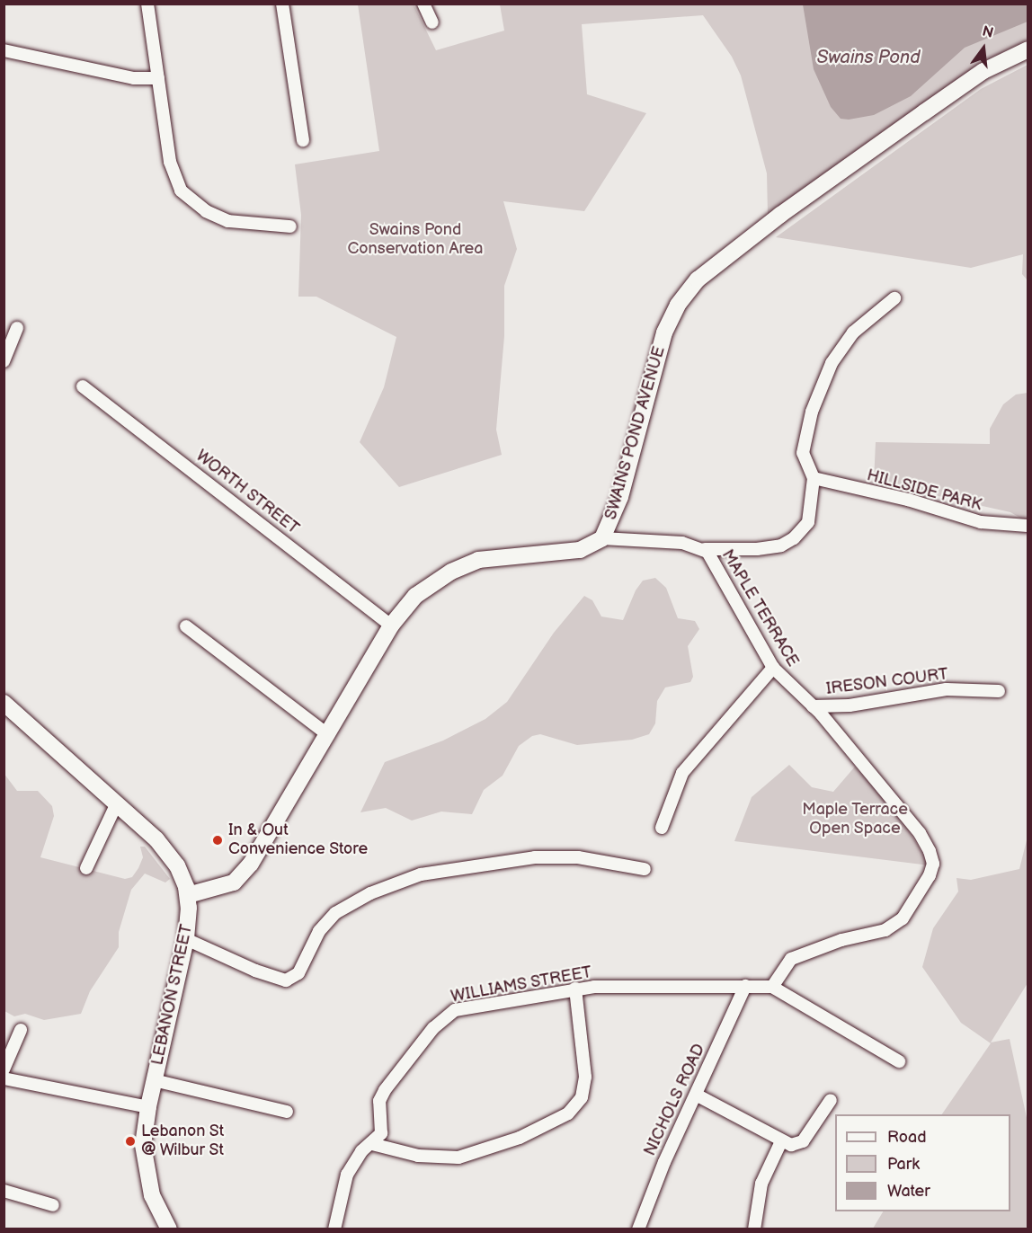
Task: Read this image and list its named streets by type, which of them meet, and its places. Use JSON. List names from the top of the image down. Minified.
{"streets":{"street":["SWAINS POND AVENUE","HILLSIDE PARK","WORTH STREET","MAPLE TERRACE","IRESON COURT","WILLIAMS STREET","LEBANON STREET","NICHOLS ROAD"]},"crossings":[["SWAINS POND AVENUE","WORTH STREET"],["SWAINS POND AVENUE","MAPLE TERRACE"],["SWAINS POND AVENUE","LEBANON STREET"],["MAPLE TERRACE","IRESON COURT"],["MAPLE TERRACE","WILLIAMS STREET"],["WILLIAMS STREET","NICHOLS ROAD"]],"water":["Swains Pond"],"parks":["Swains Pond Conservation Area","Maple Terrace Open Space"],"places":["In & Out Convenience Store","Lebanon St @ Wilbur St"],"legend":["Road","Park","Water"],"north":"top"}
